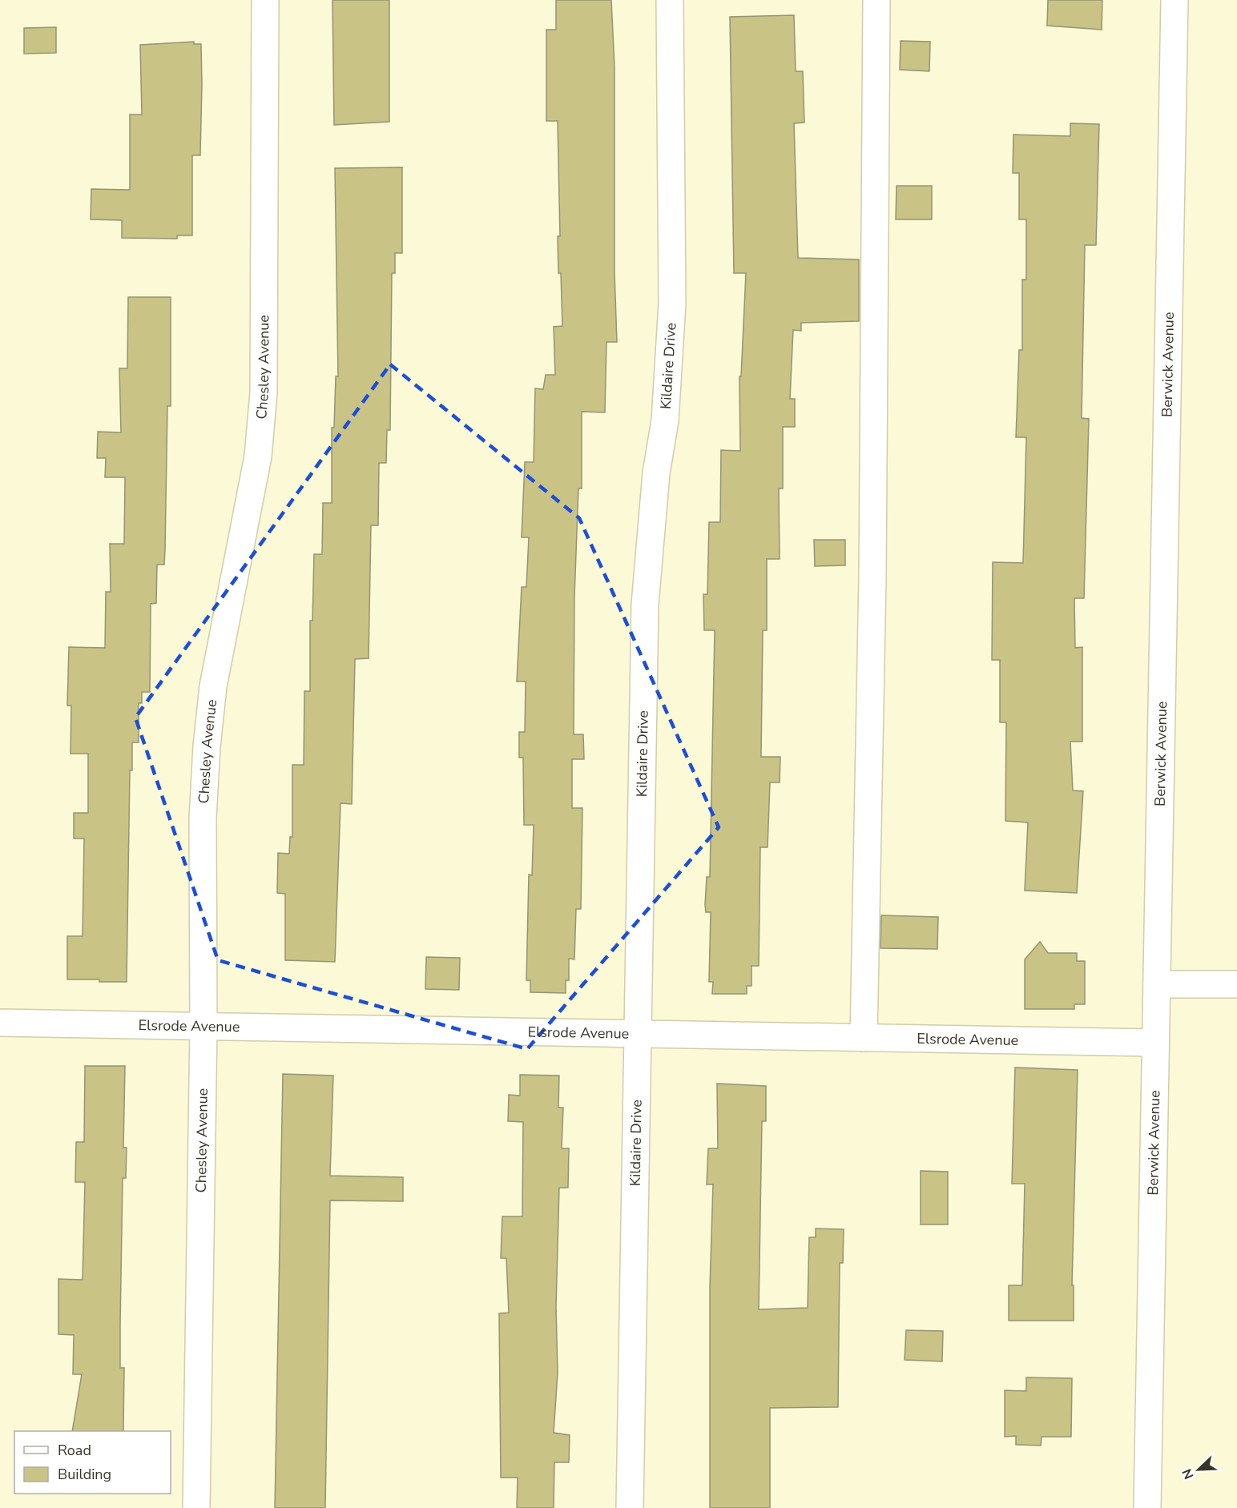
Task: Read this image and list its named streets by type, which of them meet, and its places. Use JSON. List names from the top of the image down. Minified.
{"streets":{"street":["Kildaire Drive","Berwick Avenue","Chesley Avenue","Elsrode Avenue"]},"crossings":[["Kildaire Drive","Elsrode Avenue"],["Berwick Avenue","Elsrode Avenue"],["Chesley Avenue","Elsrode Avenue"]],"legend":["Road","Building"],"north":"bottom left"}
